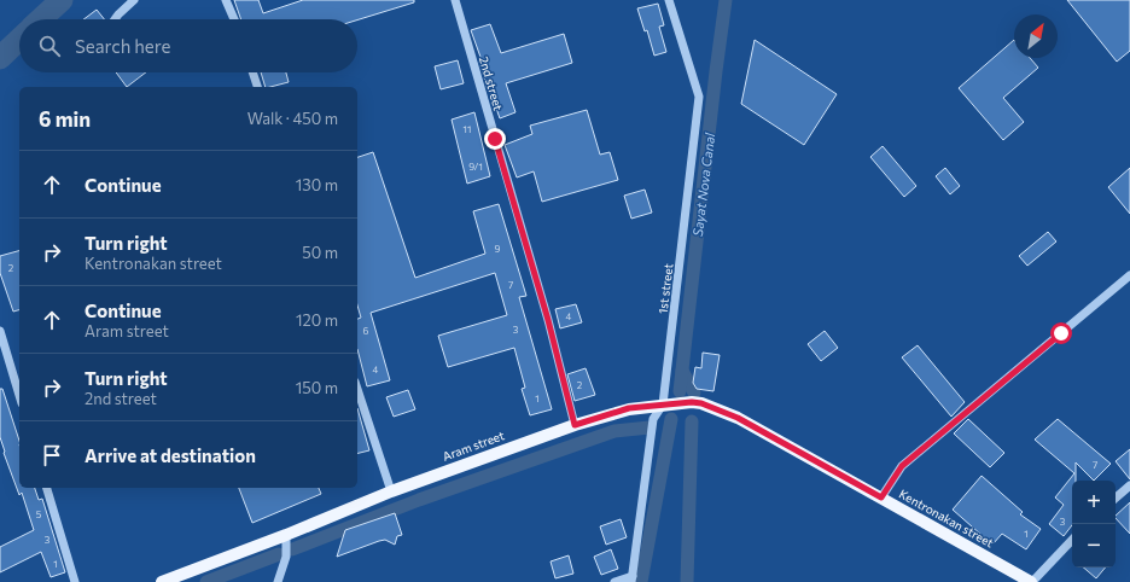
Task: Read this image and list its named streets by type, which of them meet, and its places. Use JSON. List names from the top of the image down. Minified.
{"streets":{"main road":["Aram street","Kentronakan street"],"street":["2nd street","1st street"]},"crossings":[["2nd street","Aram street"],["1st street","Aram street"],["Aram street","Kentronakan street"]],"water":["Sayat Nova Canal"],"house_numbers":["11","9/1","9","2","7","4","3","6","4","2","1","7","5","3","1","3","1"],"north":"top right","page":{"search":"Search here","heading":["6 min","Walk · 450 m"],"list":[["Continue","130 m"],["Turn right","Kentronakan street","50 m"],["Continue","Aram street","120 m"],["Turn right","2nd street","150 m"],"Arrive at destination"],"map_buttons":["+","−"]}}
